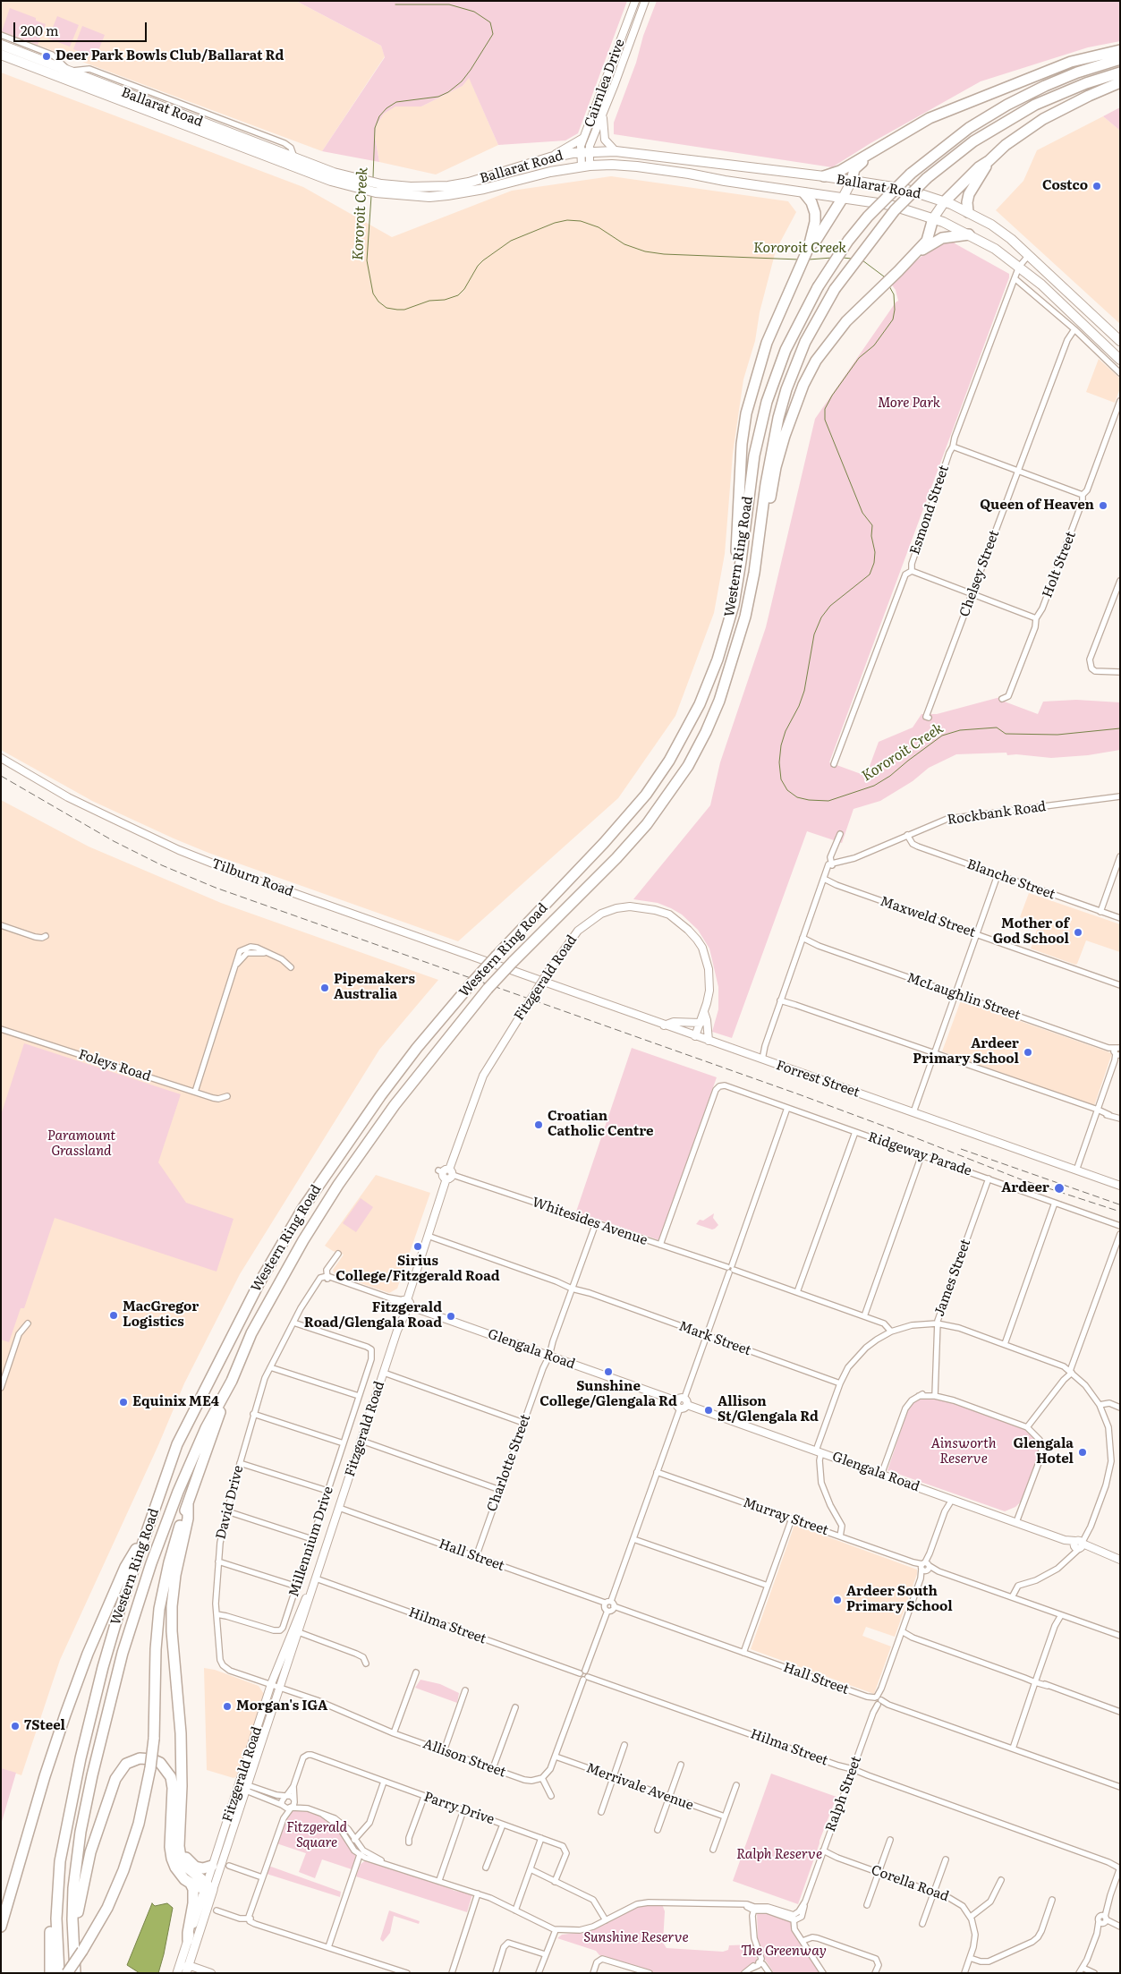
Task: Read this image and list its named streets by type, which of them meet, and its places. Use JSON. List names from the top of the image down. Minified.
{"streets":{"highway":["Ballarat Road","Western Ring Road"],"main road":["Fitzgerald Road"],"street":["Cairnlea Drive","Esmond Street","Holt Street","Chelsey Street","Rockbank Road","Tilburn Road","Blanche Street","Maxweld Street","McLaughlin Street","Foleys Road","Forrest Street","Ridgeway Parade","Whitesides Avenue","James Street","Mark Street","Glengala Road","Charlotte Street","David Drive","Murray Street","Millennium Drive","Hall Street","Hilma Street","Allison Street","Merrivale Avenue","Ralph Street","Parry Drive","Corella Road"]},"crossings":[["Cairnlea Drive","Ballarat Road"],["Ballarat Road","Esmond Street"],["Western Ring Road","Tilburn Road"],["Western Ring Road","Forrest Street"],["Rockbank Road","Blanche Street"],["Tilburn Road","Forrest Street"],["Fitzgerald Road","Forrest Street"],["Fitzgerald Road","Whitesides Avenue"],["Fitzgerald Road","Mark Street"],["Fitzgerald Road","Glengala Road"],["Fitzgerald Road","David Drive"],["Fitzgerald Road","Hall Street"],["Fitzgerald Road","Hilma Street"],["Fitzgerald Road","Allison Street"],["Ridgeway Parade","Whitesides Avenue"],["Ridgeway Parade","James Street"],["Whitesides Avenue","Charlotte Street"],["Mark Street","Charlotte Street"],["Glengala Road","Charlotte Street"],["Charlotte Street","Hall Street"],["David Drive","Millennium Drive"],["David Drive","Allison Street"],["Murray Street","Ralph Street"],["Hall Street","Ralph Street"],["Hilma Street","Ralph Street"],["Ralph Street","Corella Road"]],"water":["Kororoit Creek"],"parks":["More Park","Paramount Grassland","Ainsworth Reserve","Fitzgerald Square","Ralph Reserve","Sunshine Reserve","The Greenway"],"places":["Deer Park Bowls Club/Ballarat Rd","Costco","Queen of Heaven","Mother of God School","Pipemakers Australia","Ardeer Primary School","Croatian Catholic Centre","Ardeer","Sirius College/Fitzgerald Road","MacGregor Logistics","Fitzgerald Road/Glengala Road","Sunshine College/Glengala Rd","Equinix ME4","Allison St/Glengala Rd","Glengala Hotel","Ardeer South Primary School","Morgan's IGA","7Steel"],"scale_bar":"200 m"}
